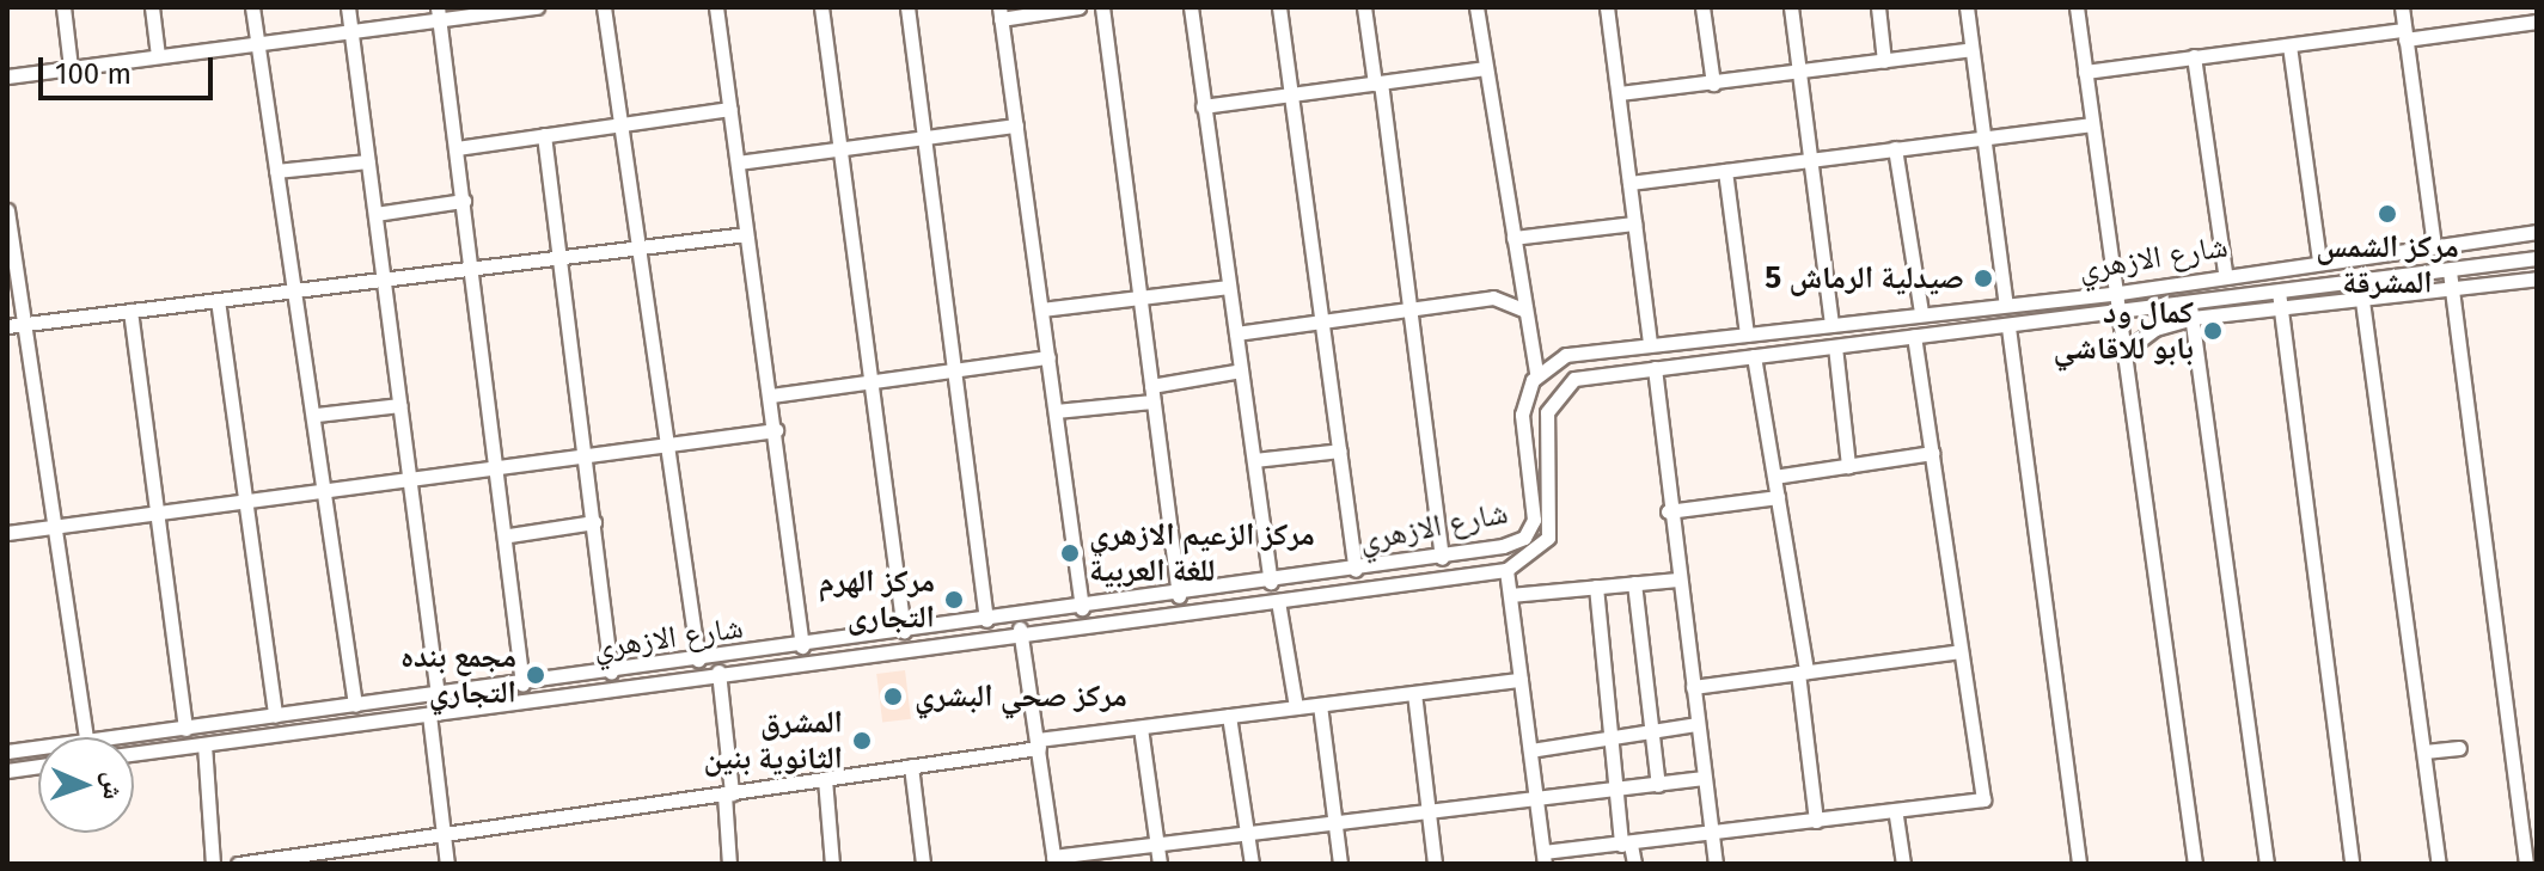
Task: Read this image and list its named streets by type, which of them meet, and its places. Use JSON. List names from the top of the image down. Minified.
{"streets":{"street":["شارع الازهري"]},"places":["مركز الشمس المشرقة","صيدلية الرماش 5","كمال ود بابو للاقاشي","مركز الزعيم الازهري للغة العربية","مركز الهرم التجارى","مجمع بنده التجاري","مركز صحي البشري","المشرق الثانوية بنين"],"scale_bar":"100 m","north":"right"}
